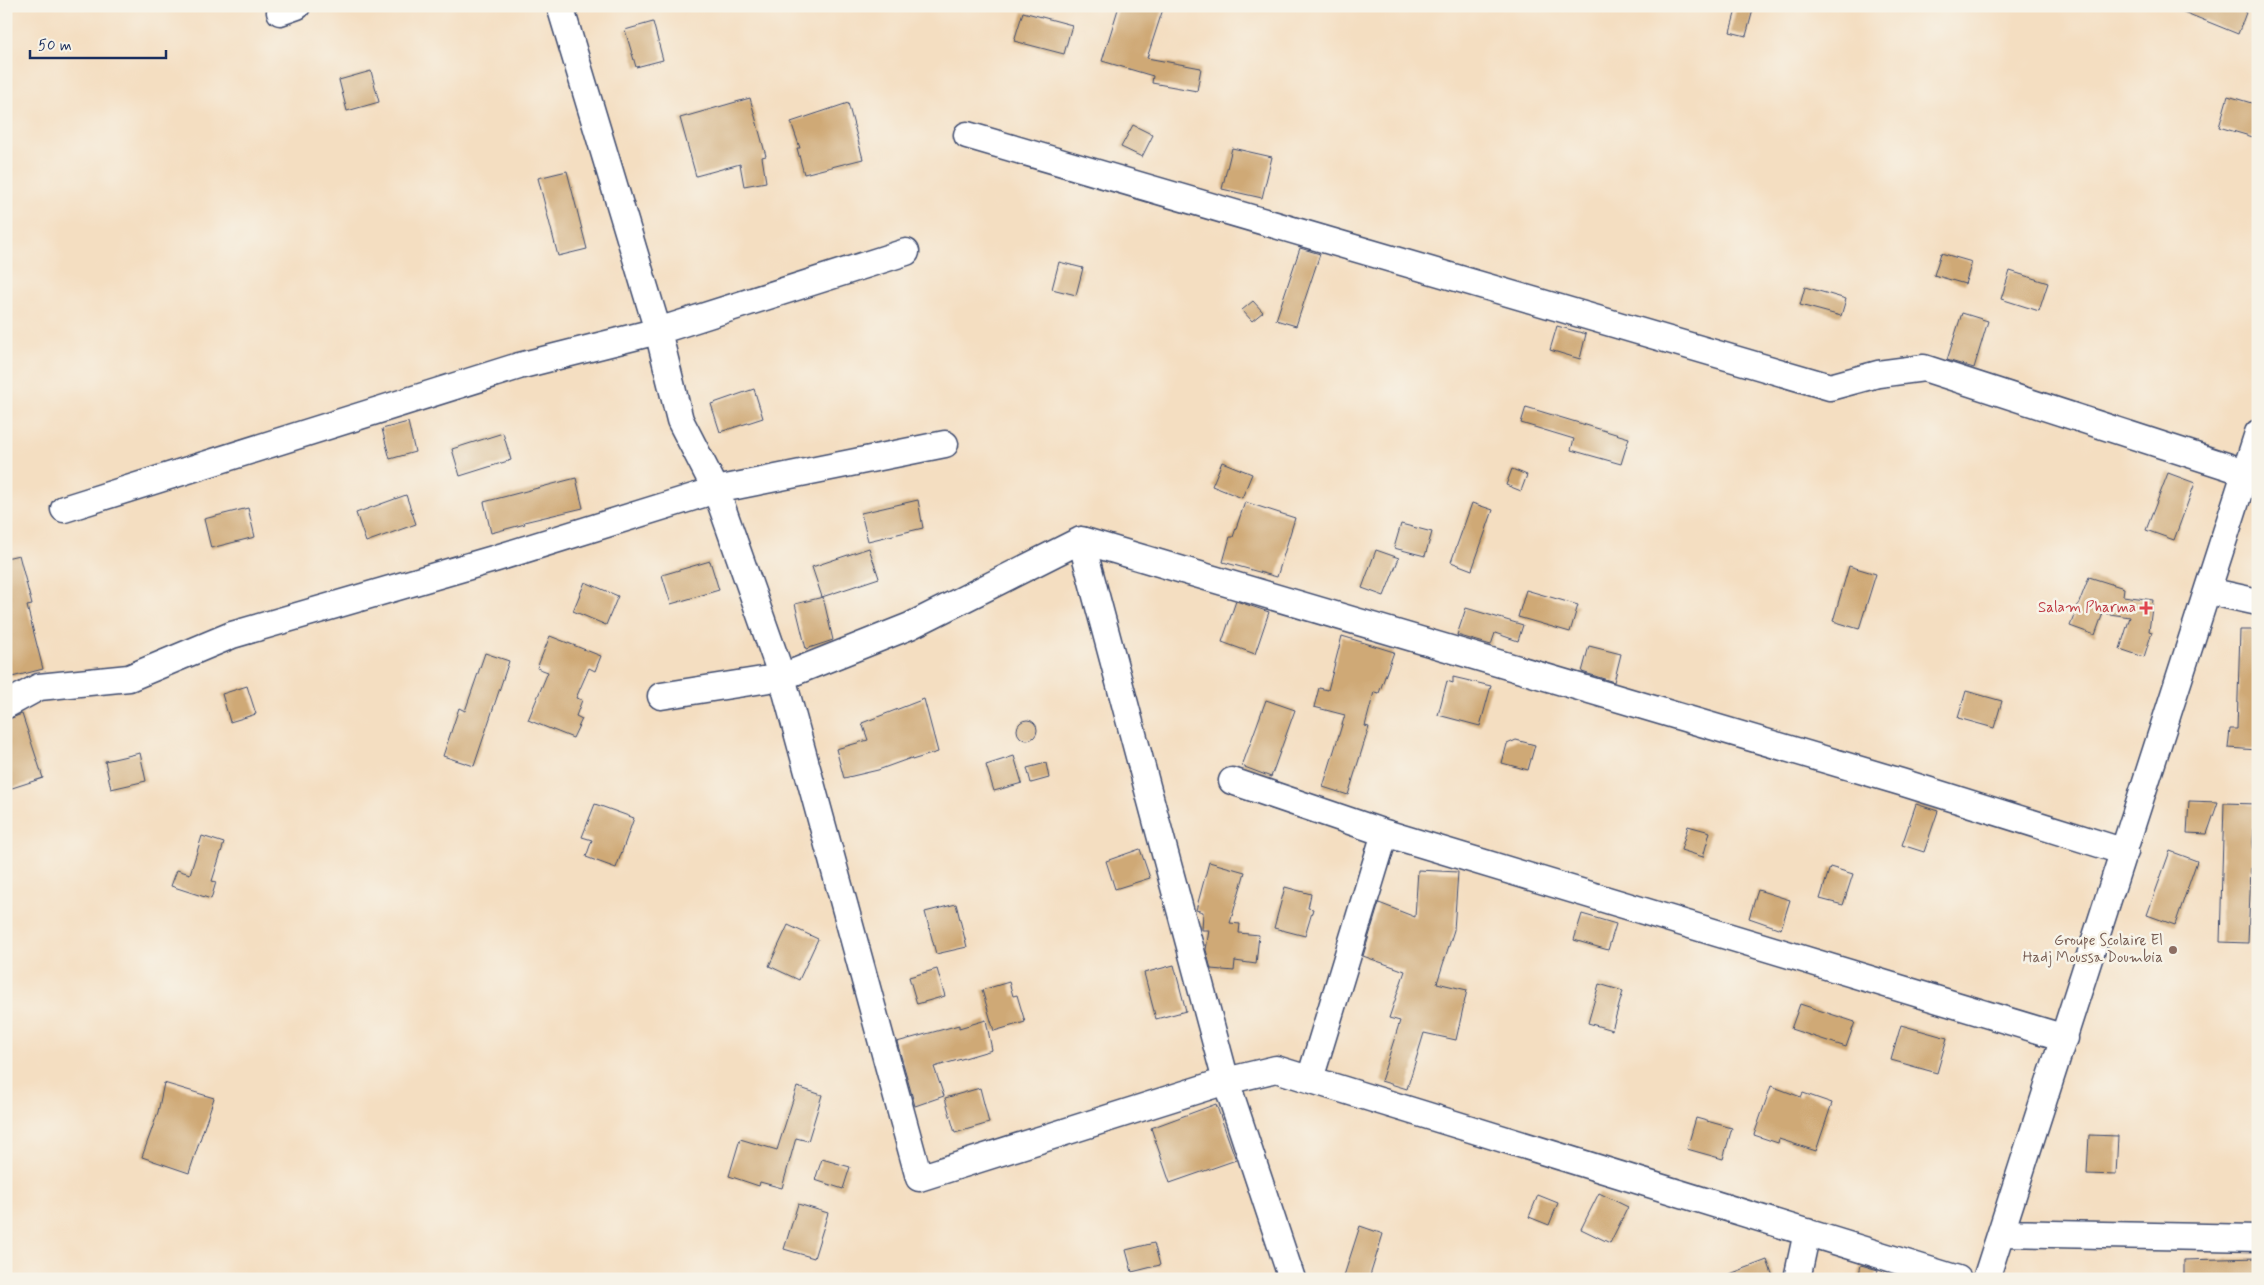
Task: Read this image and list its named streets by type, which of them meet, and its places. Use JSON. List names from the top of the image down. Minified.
{"places":{"health":["Salam Pharma"],"other":["Groupe Scolaire El Hadj Moussa Doumbia"]},"scale_bar":"50 m"}
